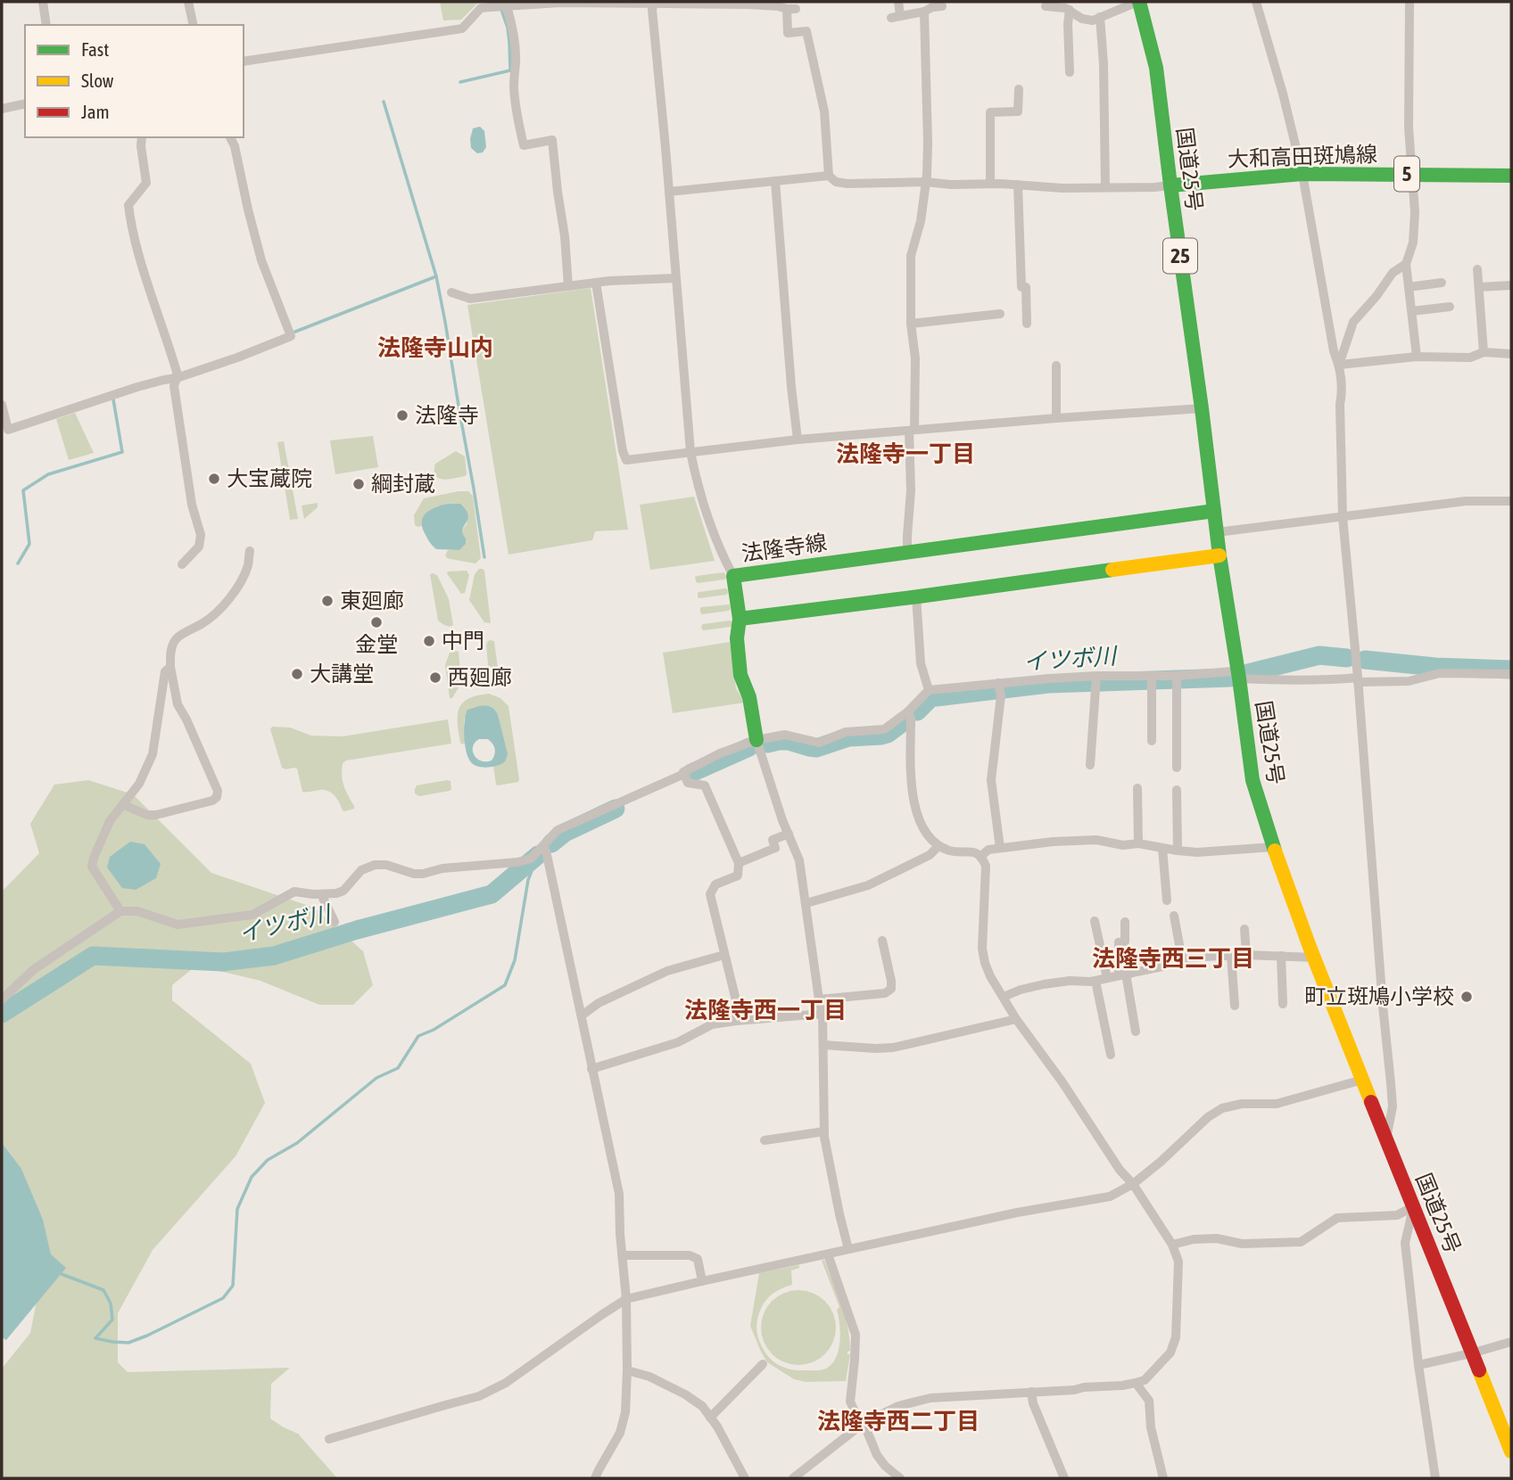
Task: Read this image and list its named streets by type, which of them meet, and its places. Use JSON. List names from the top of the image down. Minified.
{"streets":{"main road":["大和高田斑鳩線","国道25号","5","25","法隆寺線"]},"crossings":[["大和高田斑鳩線","国道25号"],["国道25号","法隆寺線"]],"districts":["法隆寺山内","法隆寺一丁目","法隆寺西三丁目","法隆寺西一丁目","法隆寺西二丁目"],"water":["イツボ川"],"places":["法隆寺","大宝蔵院","綱封蔵","東廻廊","金堂","中門","大講堂","西廻廊","町立斑鳩小学校"],"legend":["Fast","Slow","Jam"]}
